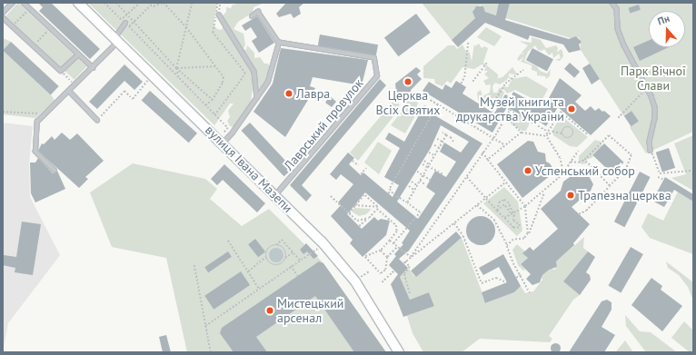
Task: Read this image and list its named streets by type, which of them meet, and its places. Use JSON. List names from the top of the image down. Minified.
{"streets":{"main road":["вулиця Івана Мазепи"],"lane":["Лаврський провулок"]},"crossings":[["Лаврський провулок","вулиця Івана Мазепи"]],"parks":["Парк Вічної Слави"],"places":["Церква Всіх Святих","Лавра","Музей книги та друкарства України","Успенський собор","Трапезна церква","Мистецький арсенал"],"north":"top"}
